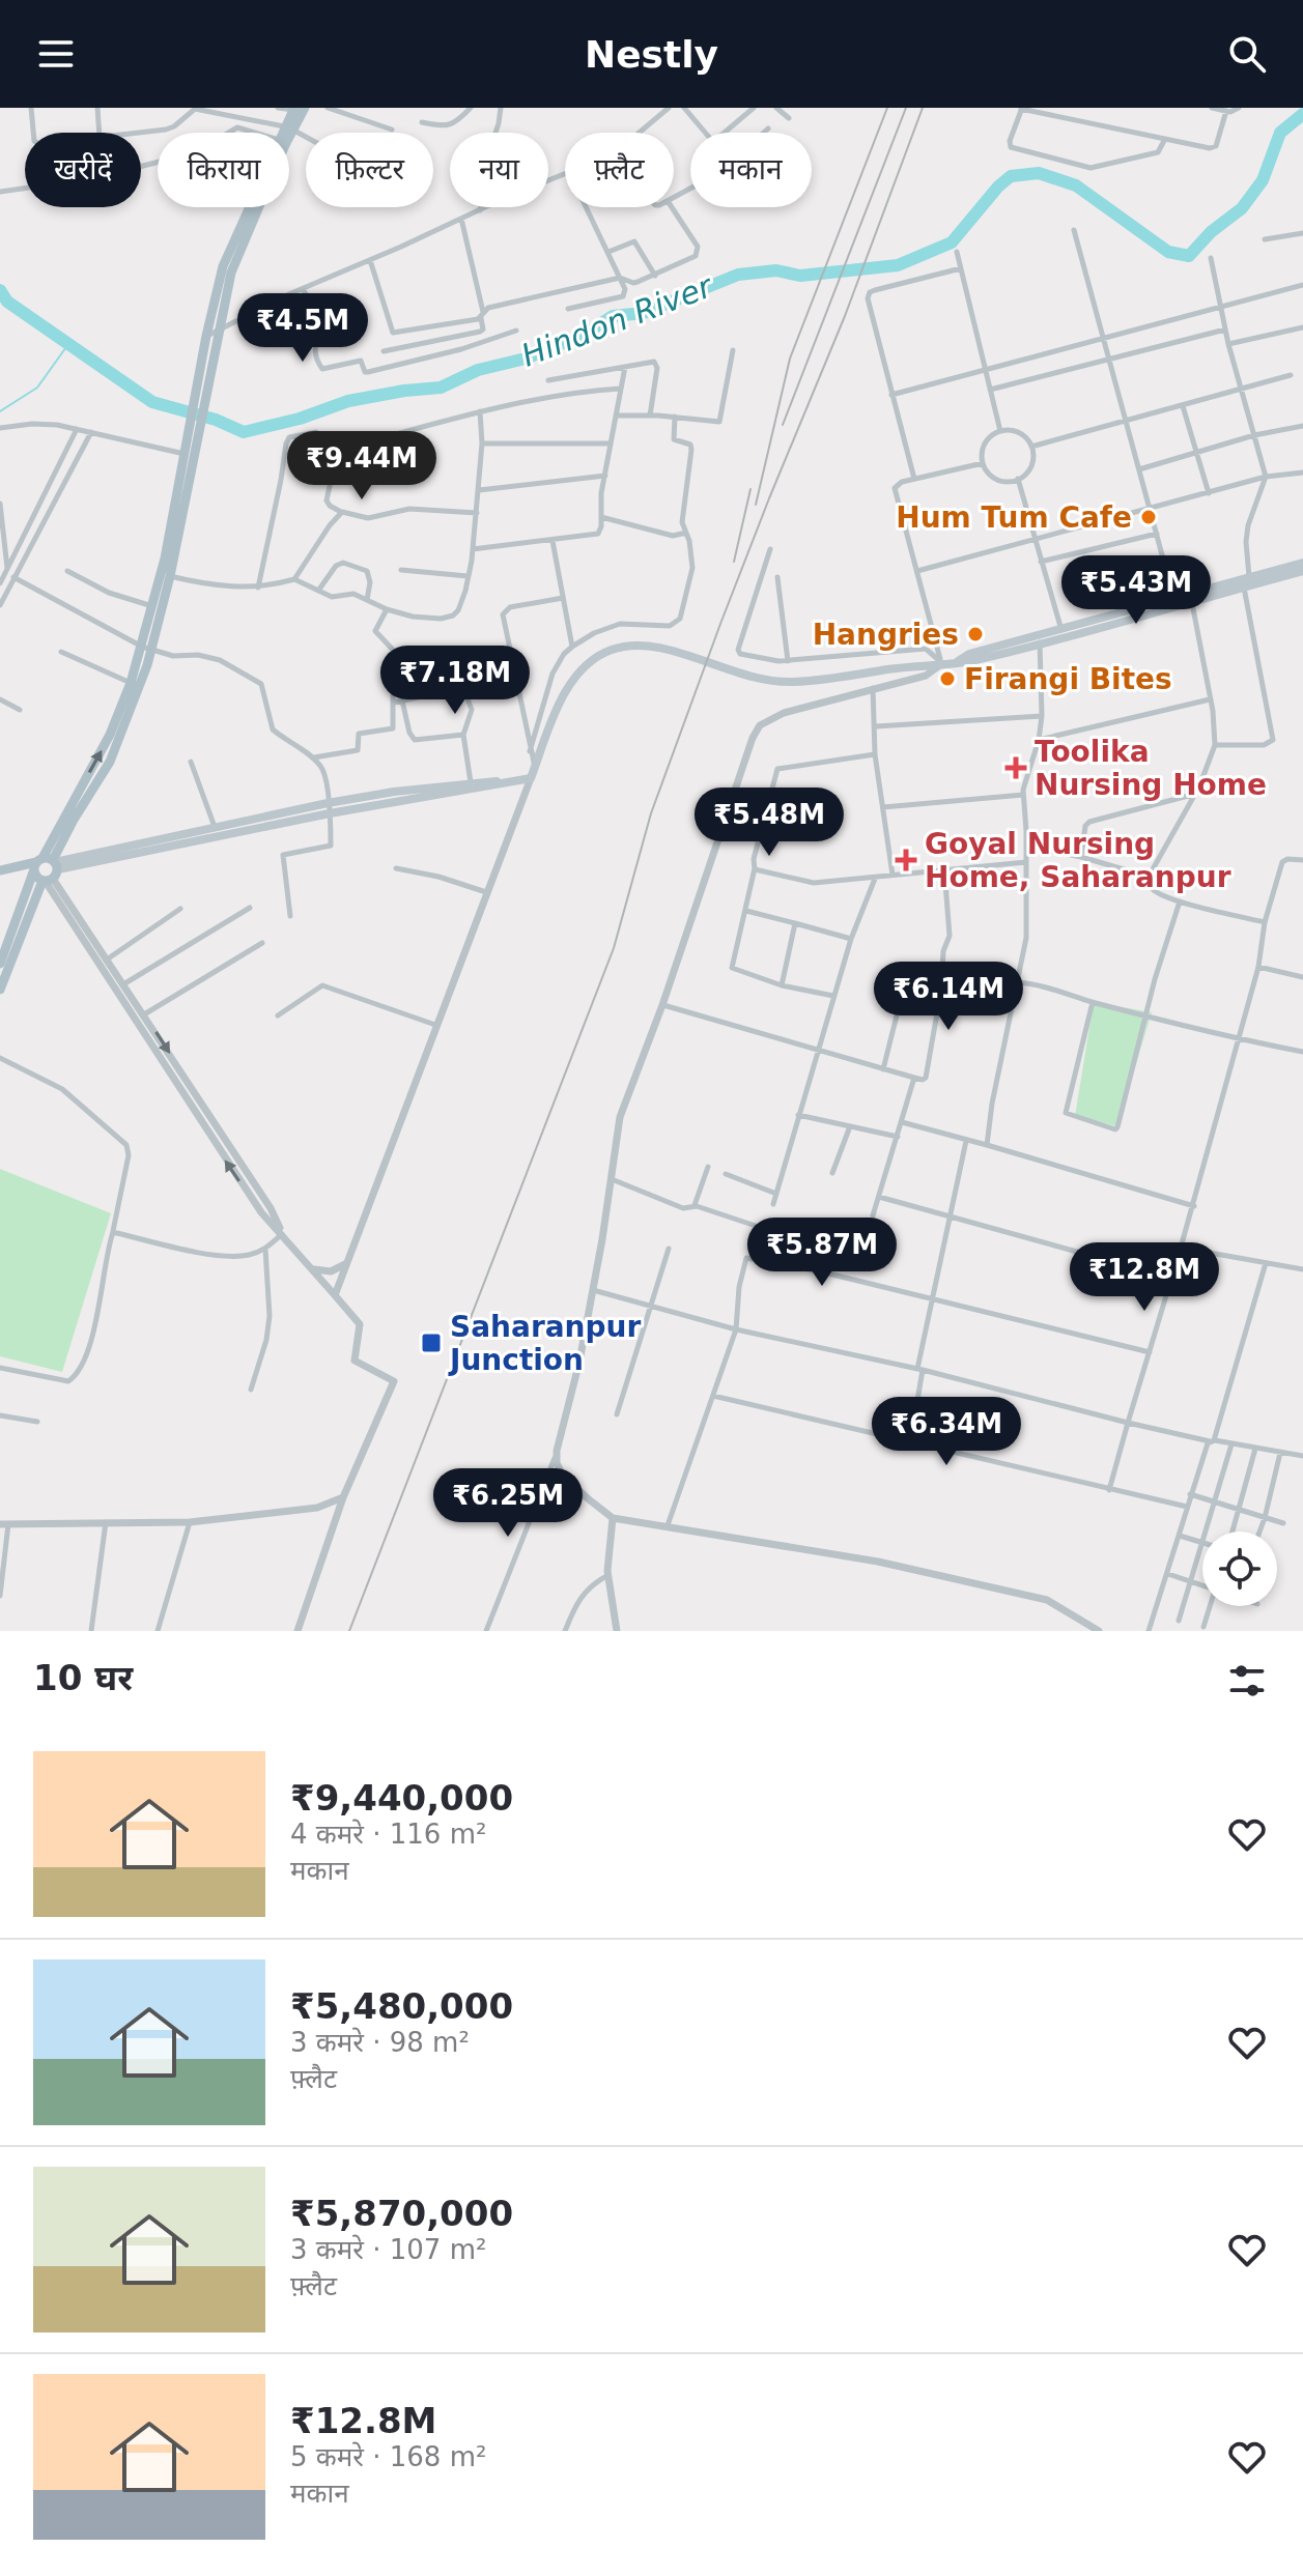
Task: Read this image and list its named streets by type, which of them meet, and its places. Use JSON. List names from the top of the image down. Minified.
{"water":["Hindon River"],"places":{"other":["Hum Tum Cafe","Hangries","Firangi Bites"],"health":["Toolika Nursing Home","Goyal Nursing Home, Saharanpur"],"transit":["Saharanpur Junction"]},"page":{"header":"Nestly","chip":["खरीदें","किराया","फ़िल्टर","नया","फ़्लैट","मकान"],"price":["₹4.5M","₹9.44M","₹5.43M","₹7.18M","₹5.48M","₹6.14M","₹5.87M","₹12.8M","₹6.34M","₹6.25M"],"heading":"10 घर","list":[{"name":"₹9,440,000","note":"4 कमरे · 116 m² · मकान"},{"name":"₹5,480,000","note":"3 कमरे · 98 m² · फ़्लैट"},{"name":"₹5,870,000","note":"3 कमरे · 107 m² · फ़्लैट"},{"name":"₹12.8M","note":"5 कमरे · 168 m² · मकान"}]}}
